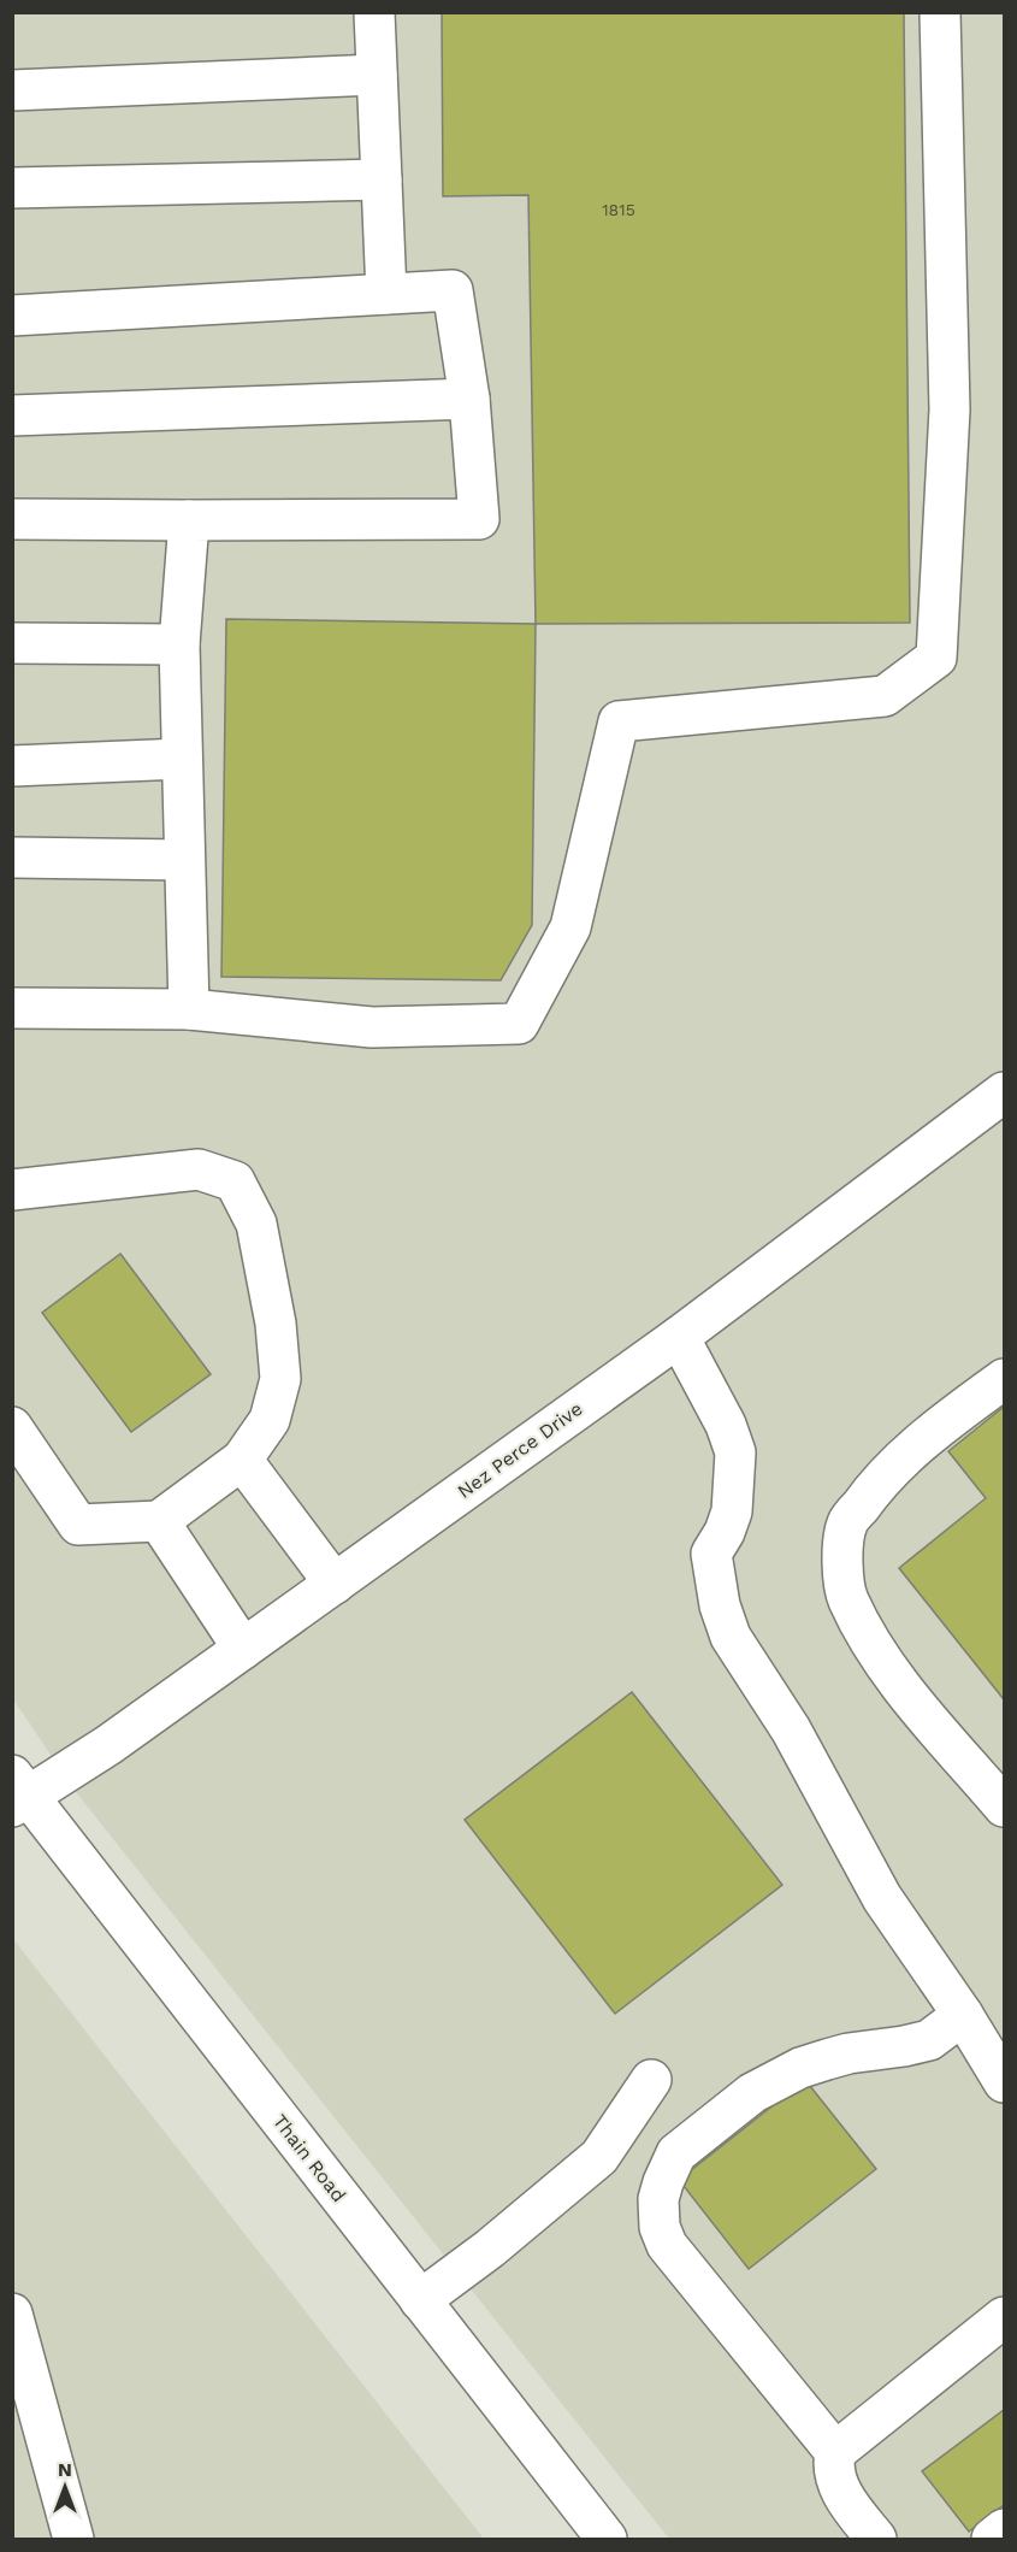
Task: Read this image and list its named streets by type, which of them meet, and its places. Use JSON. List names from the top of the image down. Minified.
{"streets":{"street":["Nez Perce Drive","Thain Road"]},"crossings":[["Nez Perce Drive","Thain Road"]],"house_numbers":["1815"],"north":"top"}
